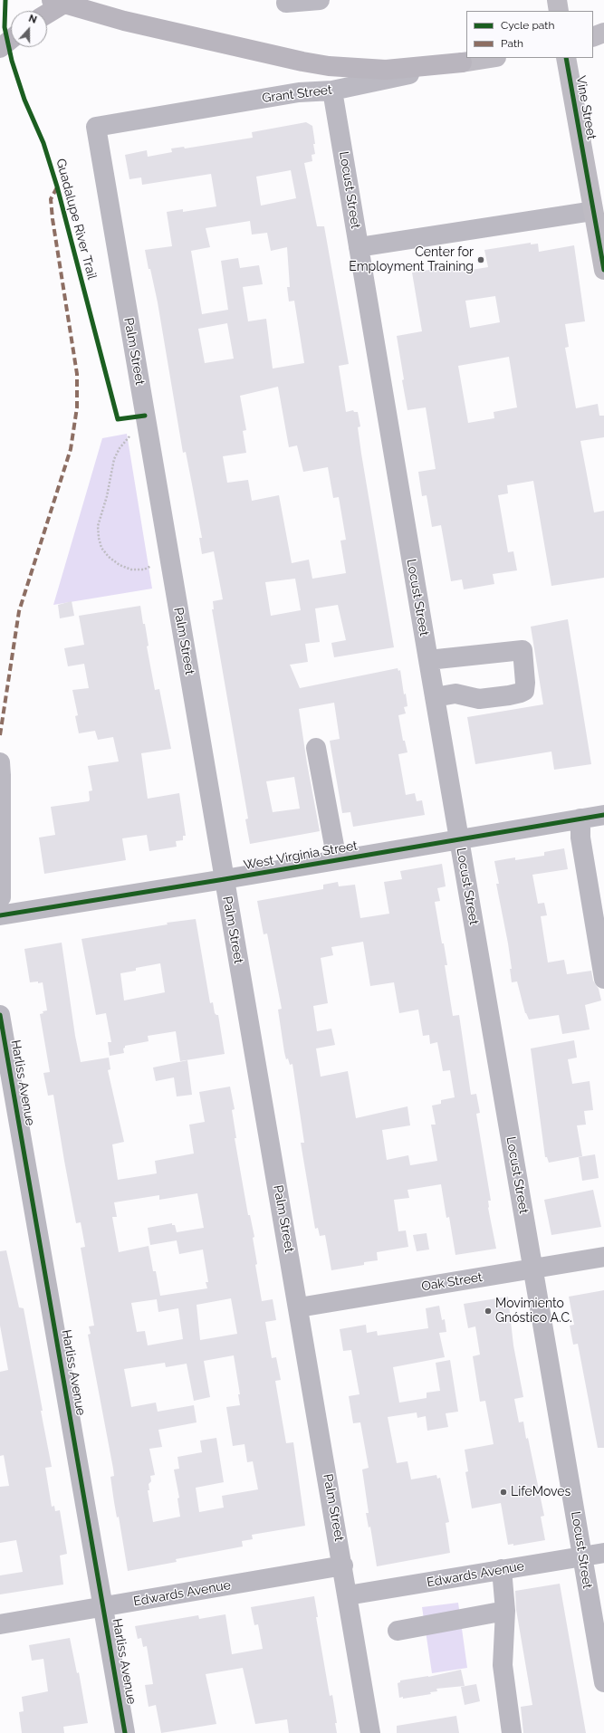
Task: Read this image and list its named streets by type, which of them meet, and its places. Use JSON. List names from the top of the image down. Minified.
{"streets":{"main road":["Grant Street","Vine Street"],"street":["Locust Street","Palm Street","West Virginia Street","Harliss Avenue","Oak Street","Edwards Avenue"],"cycle path":["Guadalupe River Trail"]},"crossings":[["Grant Street","Locust Street"],["Grant Street","Palm Street"],["Locust Street","West Virginia Street"],["Locust Street","Oak Street"],["Locust Street","Edwards Avenue"],["Palm Street","West Virginia Street"],["Palm Street","Oak Street"],["Palm Street","Edwards Avenue"],["Harliss Avenue","Edwards Avenue"]],"places":["Center for Employment Training","Movimiento Gnóstico A.C.","LifeMoves"],"legend":["Cycle path","Path"],"north":"top"}
